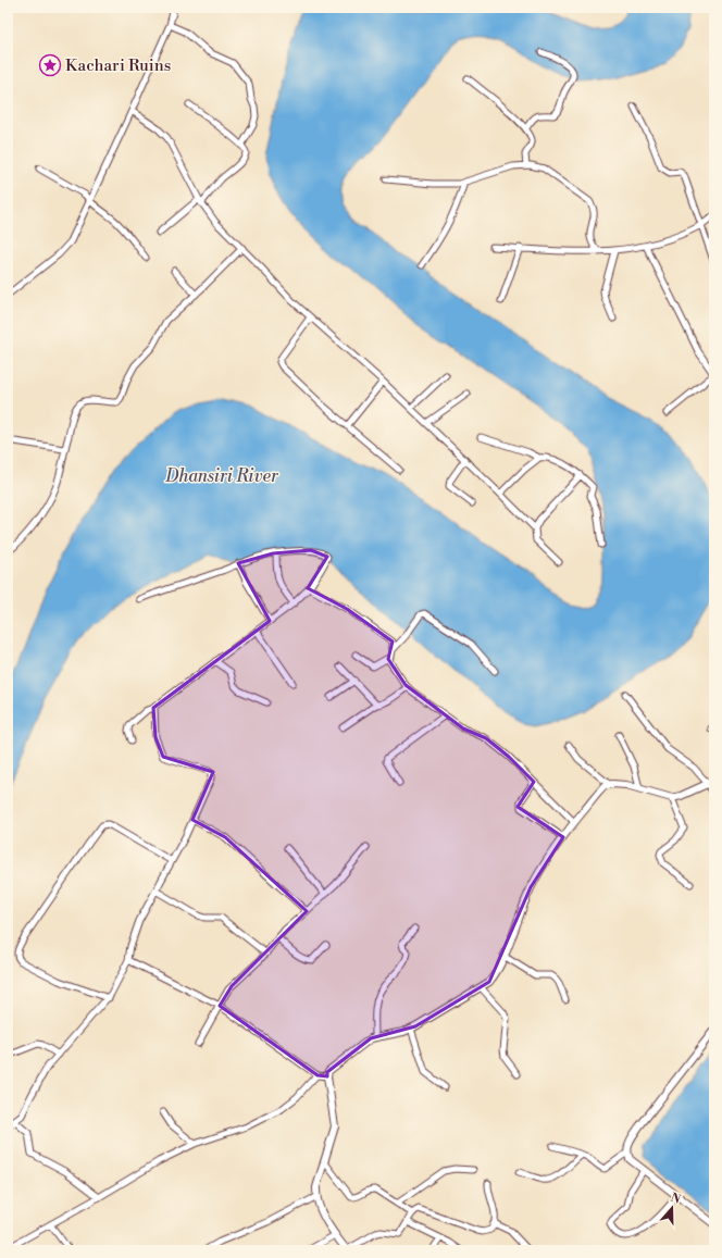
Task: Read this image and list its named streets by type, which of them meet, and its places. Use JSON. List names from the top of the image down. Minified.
{"water":["Dhansiri River"],"places":{"place":["Kachari Ruins"]},"north":"top"}
